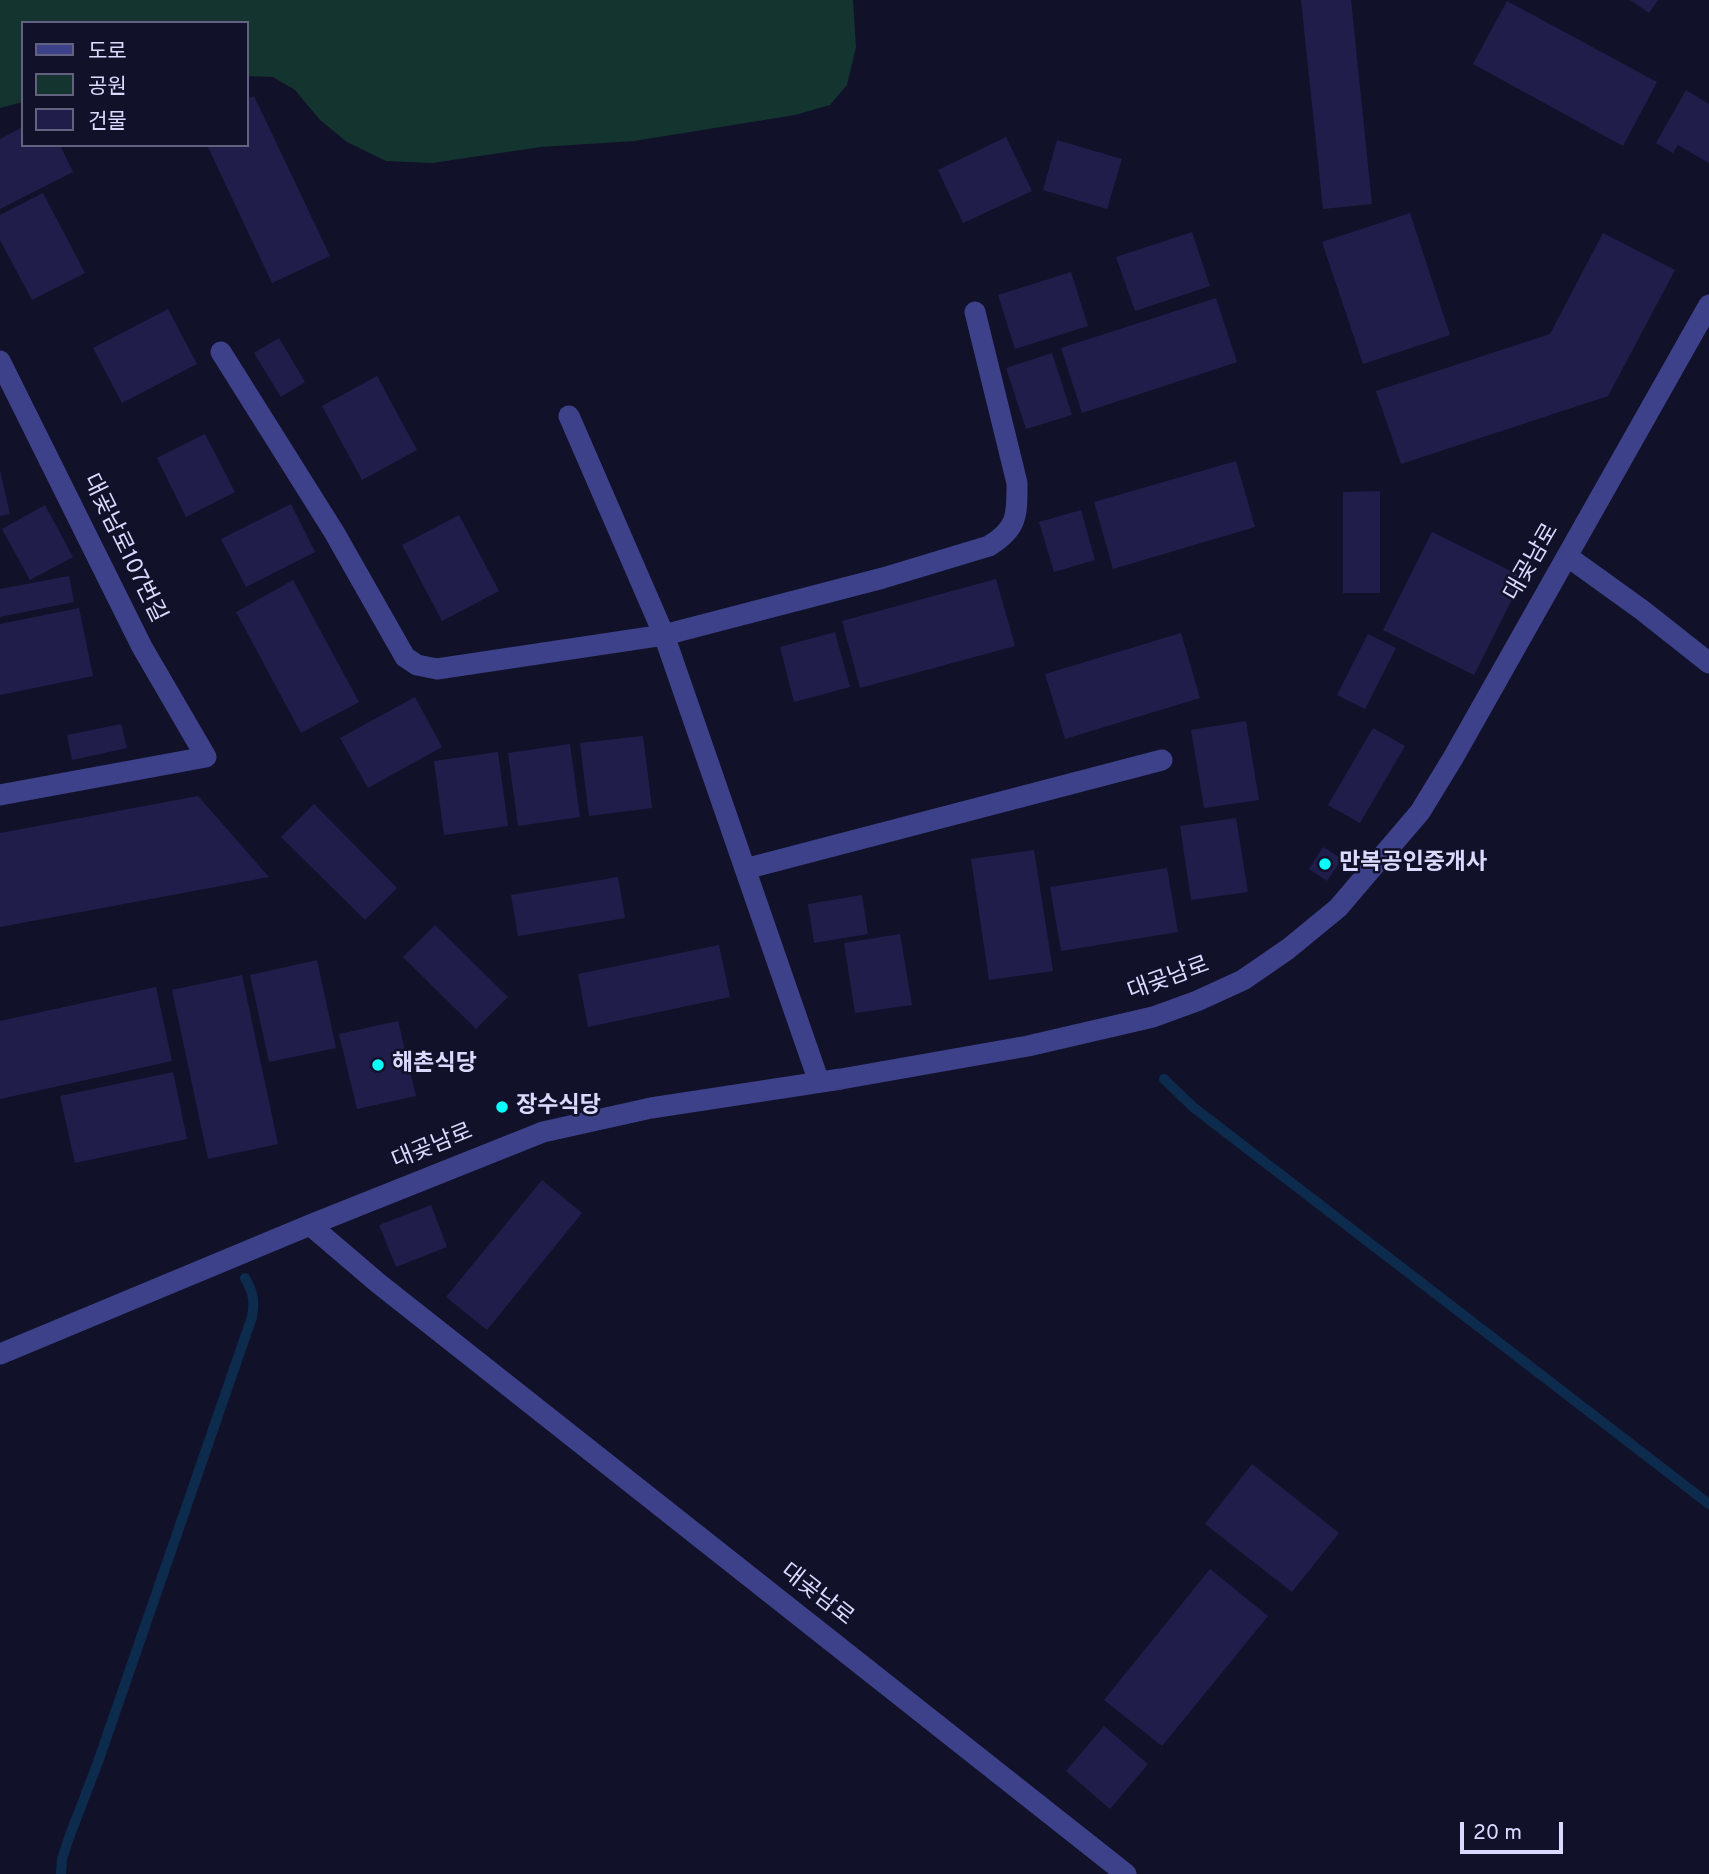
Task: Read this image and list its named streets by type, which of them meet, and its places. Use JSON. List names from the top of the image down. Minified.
{"streets":{"street":["대곶남로107번길","대곶남로"]},"places":["만복공인중개사","해촌식당","장수식당"],"legend":["도로","공원","건물"],"scale_bar":"20 m"}
